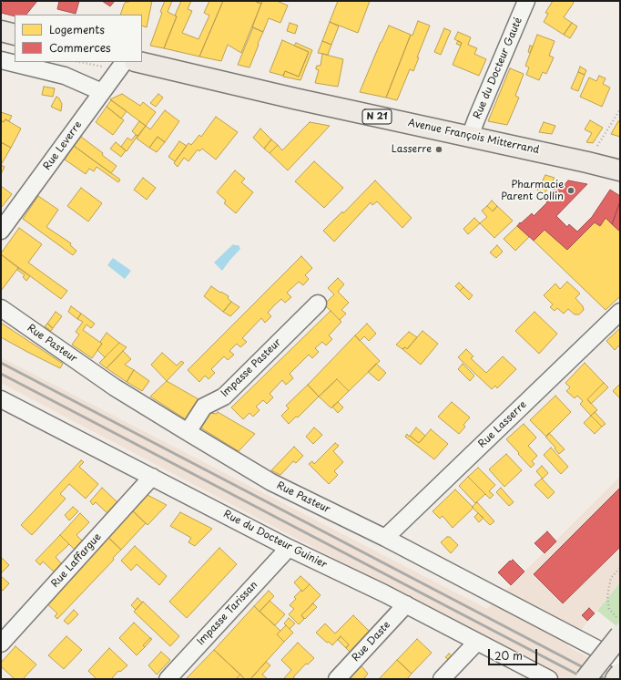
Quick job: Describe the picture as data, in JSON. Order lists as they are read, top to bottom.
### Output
{
  "streets": {
    "main road": ["N 21", "Avenue François Mitterrand"],
    "street": [
      "Rue du Docteur Gauté",
      "Rue Leverre",
      "Rue Pasteur",
      "Impasse Pasteur",
      "Rue Lasserre",
      "Rue du Docteur Guinier",
      "Rue Laffargue",
      "Impasse Tarissan",
      "Rue Daste"
    ]
  },
  "crossings": [
    ["Rue du Docteur Gauté", "Avenue François Mitterrand"],
    ["Rue Pasteur", "Impasse Pasteur"],
    ["Rue Pasteur", "Rue Lasserre"],
    ["Rue du Docteur Guinier", "Rue Laffargue"],
    ["Rue du Docteur Guinier", "Impasse Tarissan"],
    ["Rue du Docteur Guinier", "Rue Daste"]
  ],
  "places": ["Lasserre", "Pharmacie Parent Collin"],
  "legend": ["Logements", "Commerces"],
  "scale_bar": "20 m"
}
